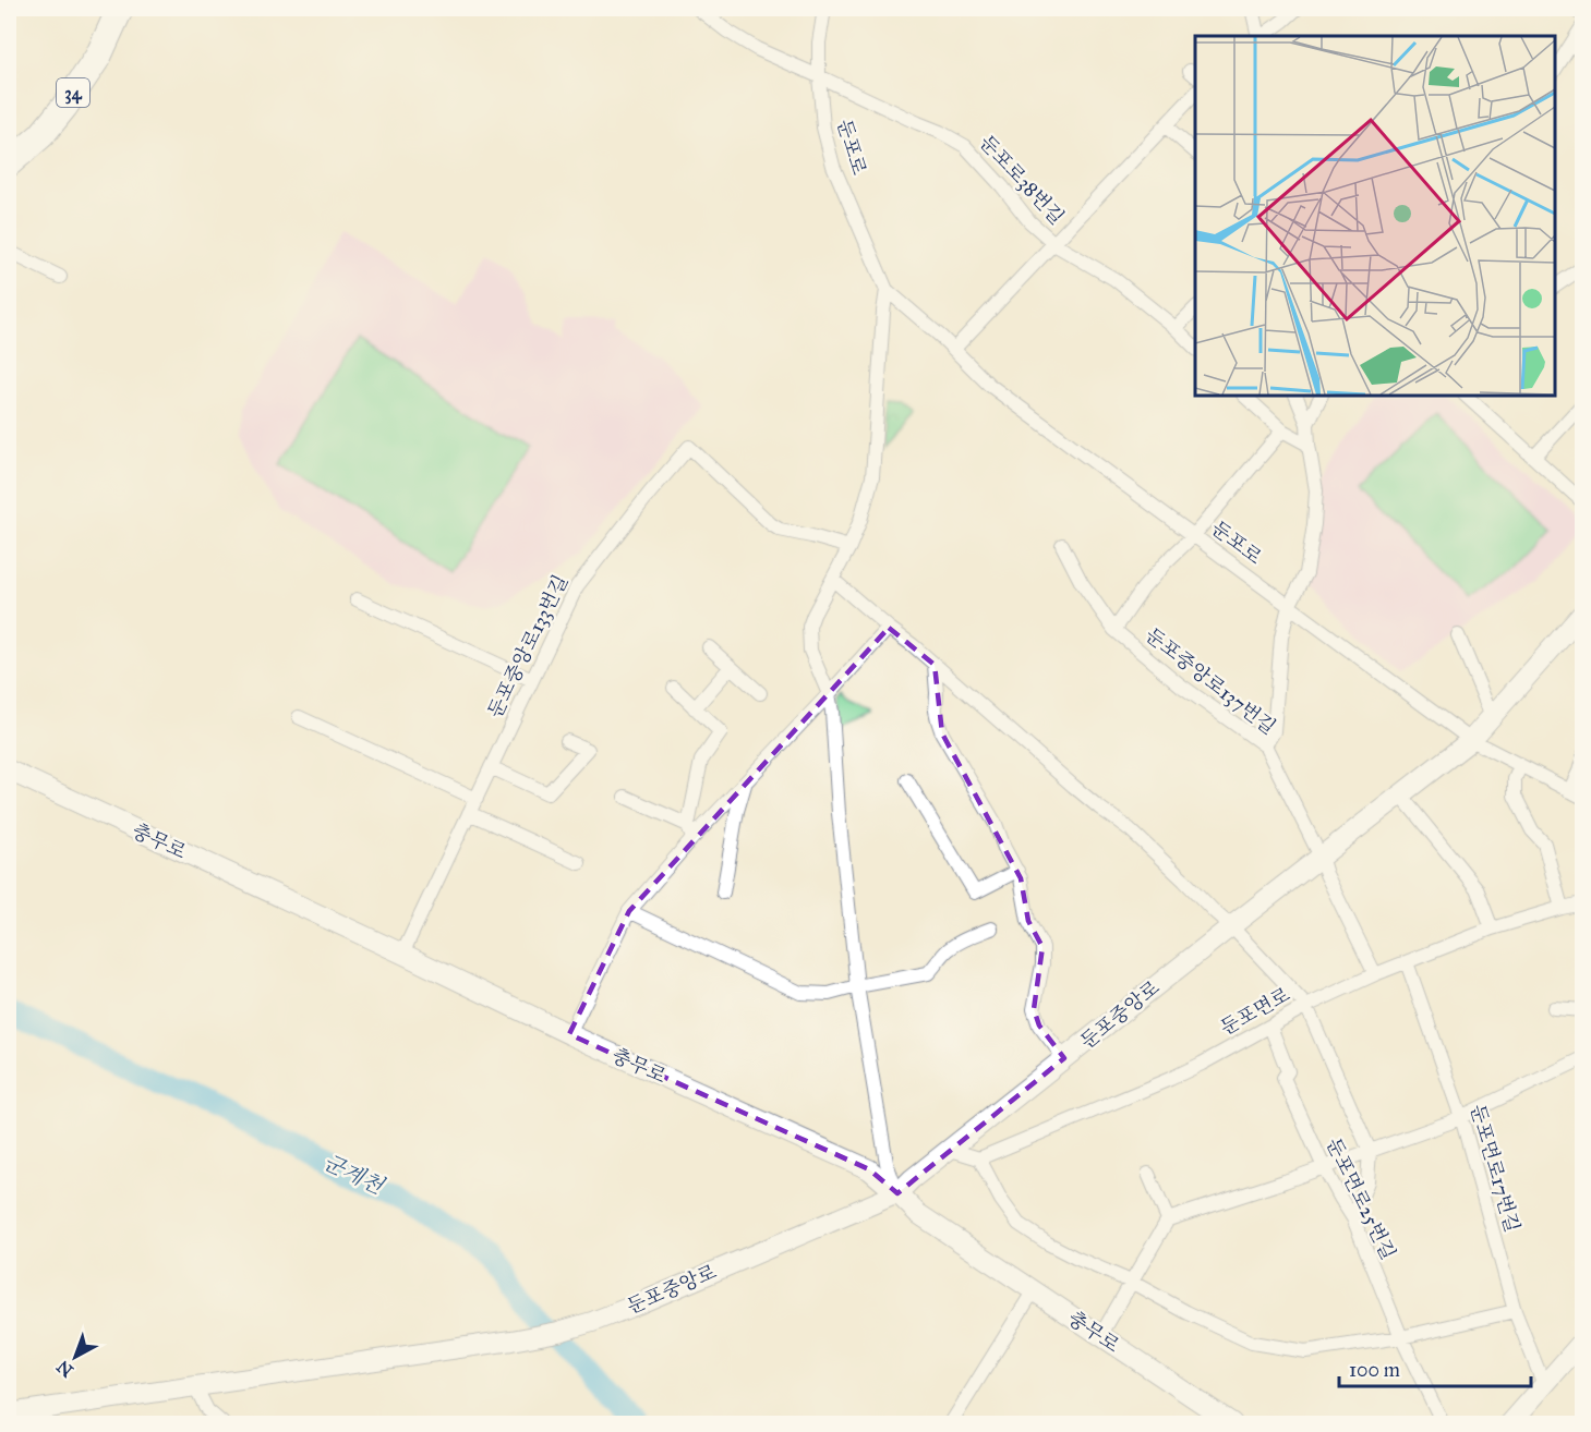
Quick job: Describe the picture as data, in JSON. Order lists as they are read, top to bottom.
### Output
{
  "streets": {
    "highway": ["34"],
    "street": [
      "둔포로",
      "둔포로38번길",
      "둔포중앙로133번길",
      "둔포중앙로137번길",
      "충무로",
      "둔포면로",
      "둔포중앙로",
      "둔포면로17번길",
      "둔포면로25번길"
    ]
  },
  "crossings": [
    ["둔포로", "둔포로38번길"],
    ["둔포로", "둔포중앙로"],
    ["둔포중앙로133번길", "충무로"],
    ["둔포중앙로137번길", "둔포면로"],
    ["둔포중앙로137번길", "둔포중앙로"],
    ["충무로", "둔포중앙로"],
    ["둔포면로", "둔포면로17번길"],
    ["둔포면로", "둔포면로25번길"]
  ],
  "water": ["군계천"],
  "scale_bar": "100 m",
  "north": "bottom left"
}
